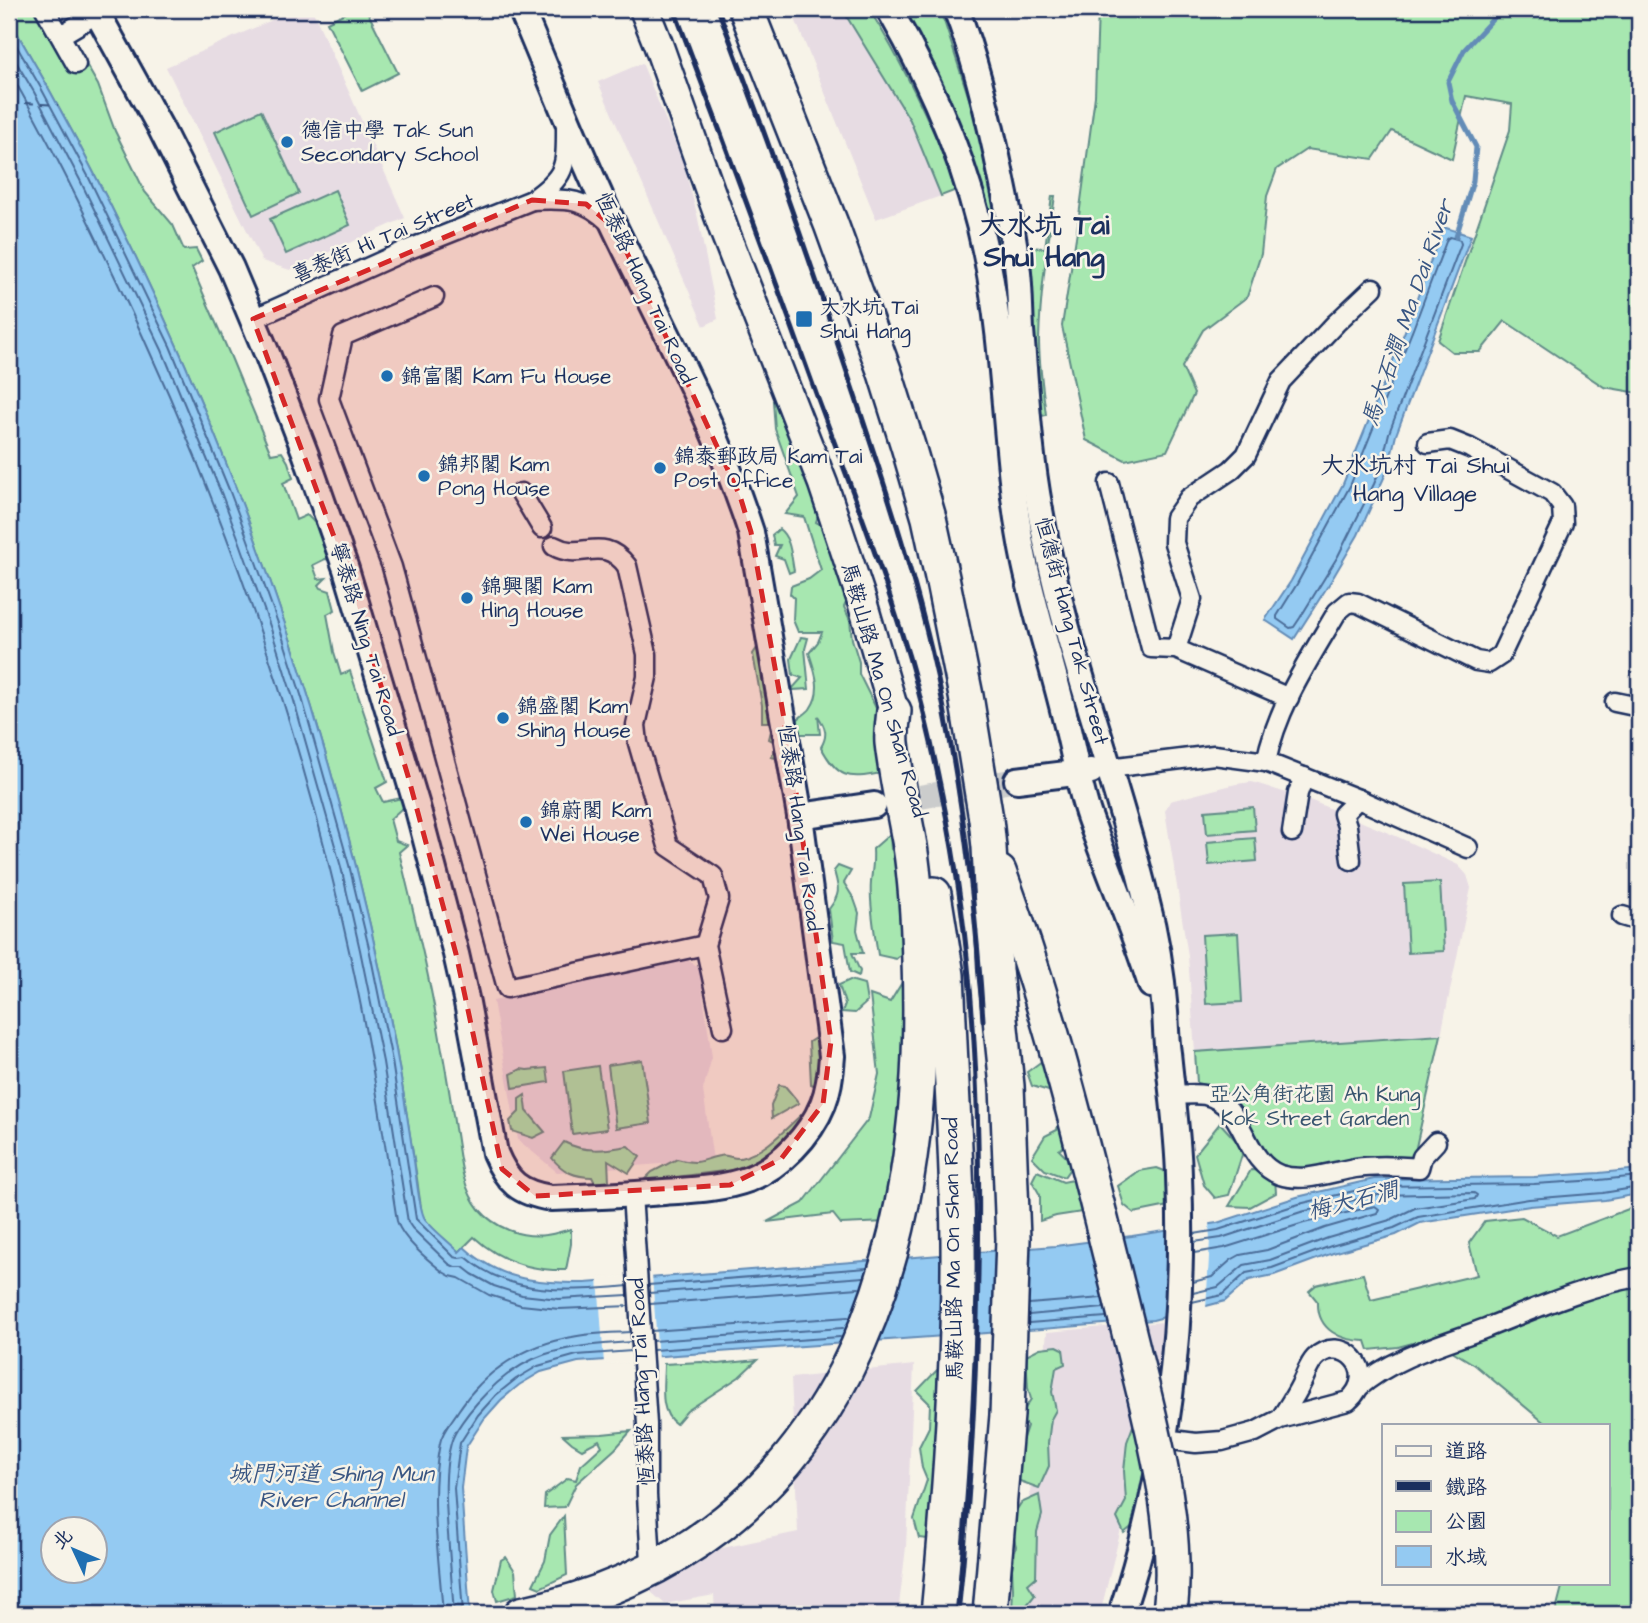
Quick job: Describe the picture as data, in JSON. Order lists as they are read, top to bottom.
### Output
{
  "streets": {
    "highway": ["馬鞍山路 Ma On Shan Road"],
    "street": [
      "喜泰街 Hi Tai Street",
      "恆泰路 Hang Tai Road",
      "恒德街 Hang Tak Street",
      "寧泰路 Ning Tai Road"
    ]
  },
  "crossings": [
    ["喜泰街 Hi Tai Street", "恆泰路 Hang Tai Road"],
    ["喜泰街 Hi Tai Street", "寧泰路 Ning Tai Road"],
    ["恆泰路 Hang Tai Road", "寧泰路 Ning Tai Road"]
  ],
  "districts": ["大水坑 Tai Shui Hang", "大水坑村 Tai Shui Hang Village"],
  "water": ["馬大石澗 Ma Dai River", "梅大石澗", "城門河道 Shing Mun River Channel"],
  "parks": ["亞公角街花園 Ah Kung Kok Street Garden"],
  "places": {
    "other": [
      "德信中學 Tak Sun Secondary School",
      "錦富閣 Kam Fu House",
      "錦泰郵政局 Kam Tai Post Office",
      "錦邦閣 Kam Pong House",
      "錦興閣 Kam Hing House",
      "錦盛閣 Kam Shing House",
      "錦蔚閣 Kam Wei House"
    ],
    "transit": ["大水坑 Tai Shui Hang"]
  },
  "legend": [
    "道路",
    "鐵路",
    "公園",
    "水域"
  ],
  "north": "top left"
}
